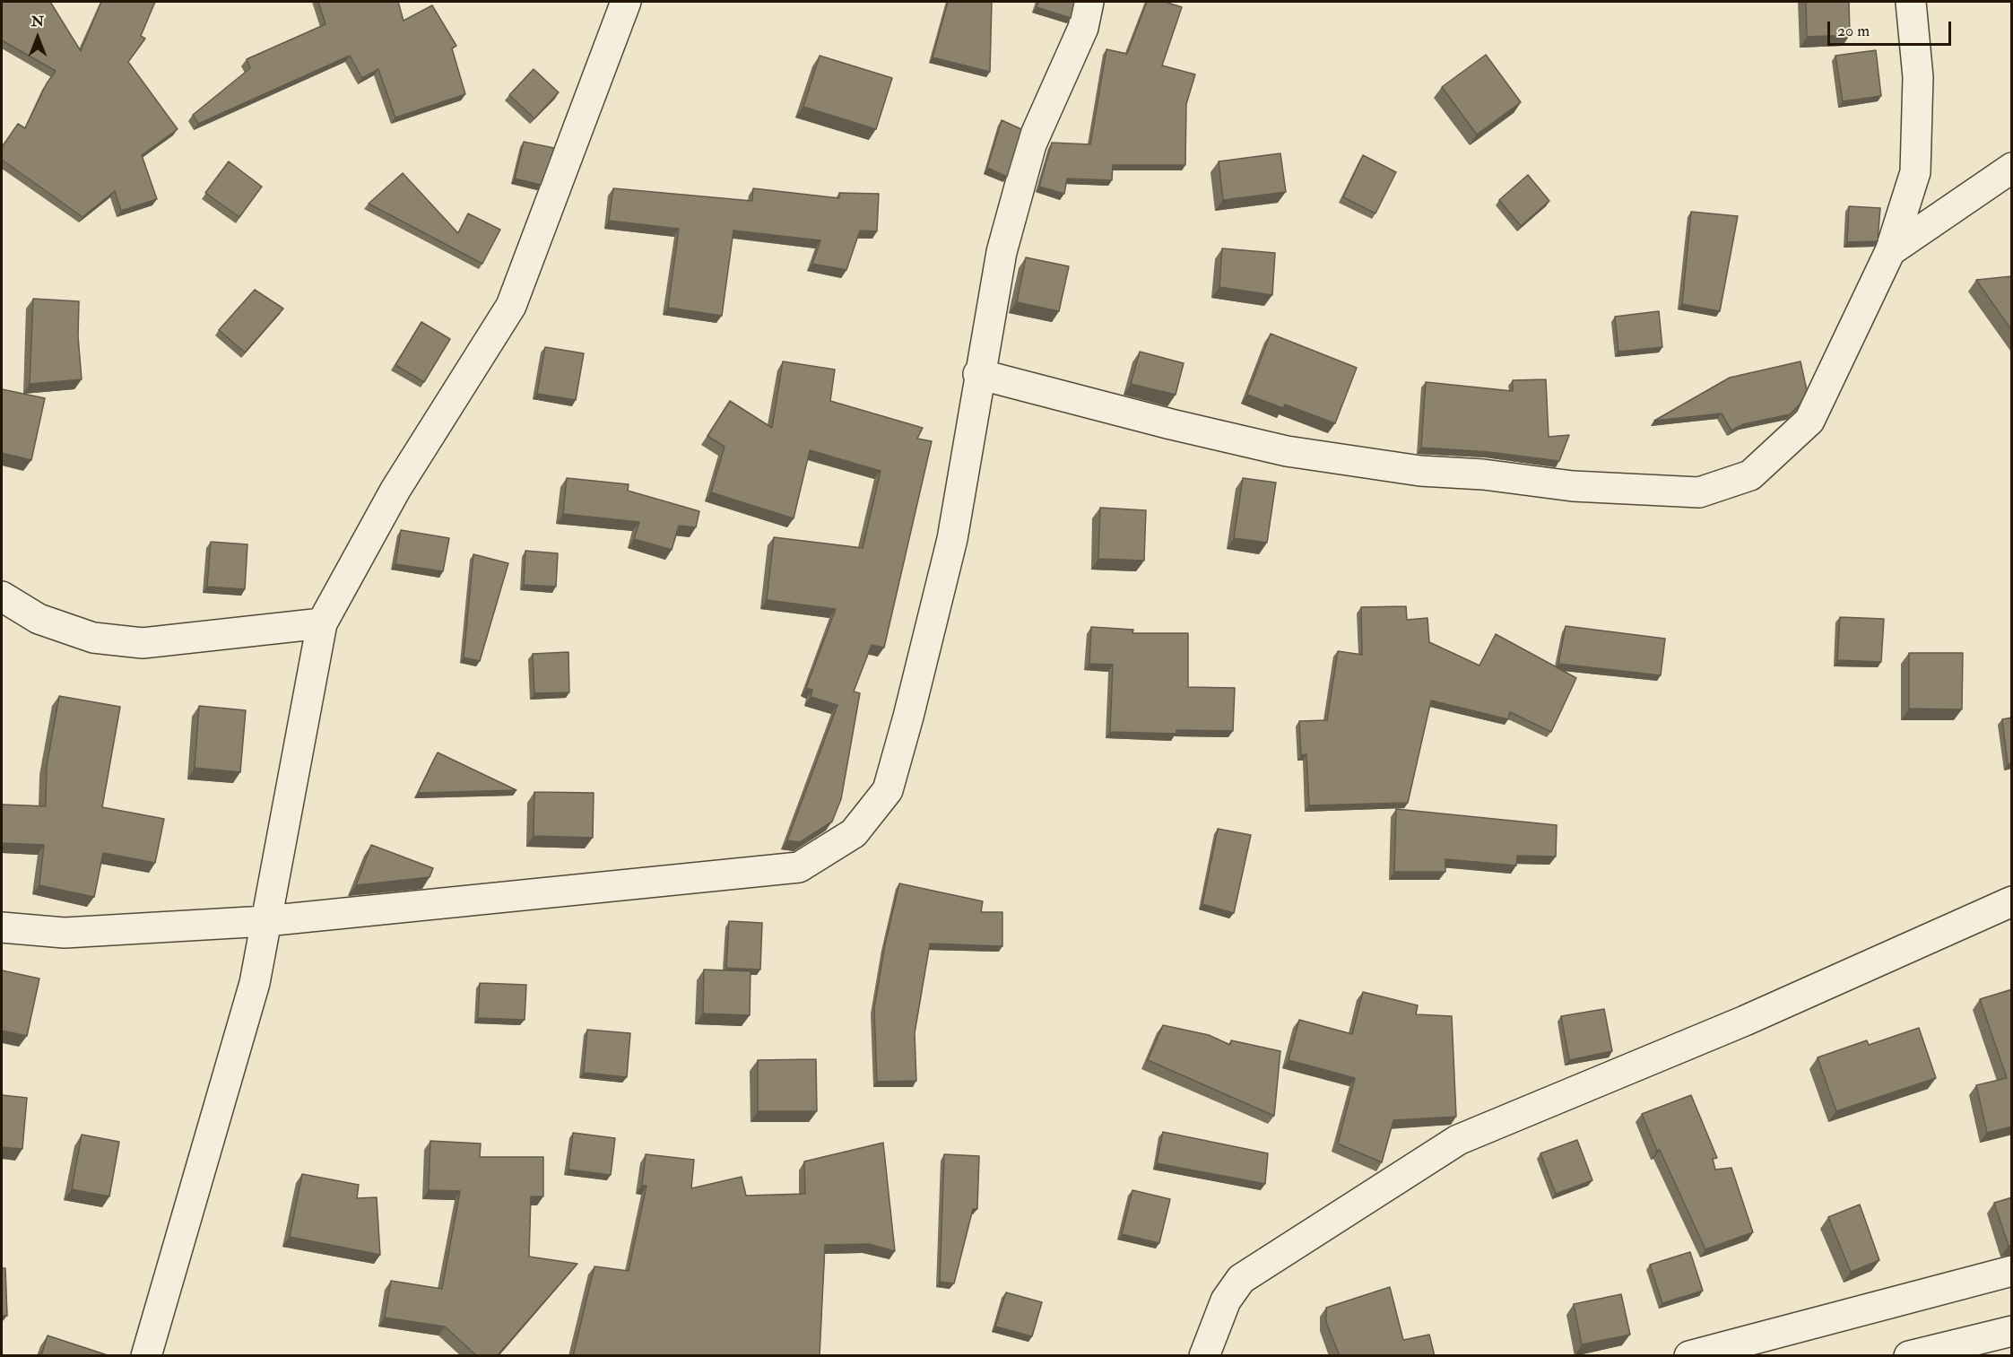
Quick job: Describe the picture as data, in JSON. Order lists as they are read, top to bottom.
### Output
{
  "scale_bar": "20 m",
  "north": "top"
}
